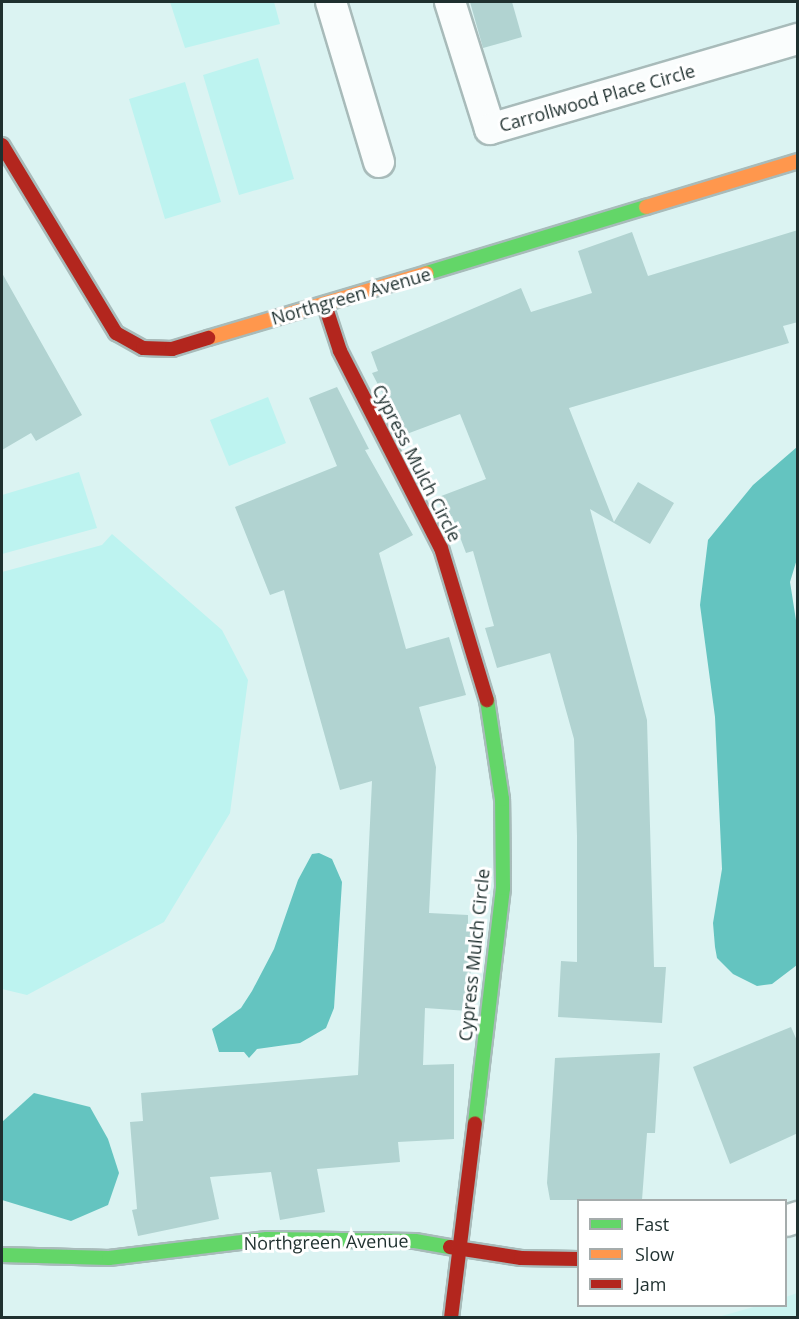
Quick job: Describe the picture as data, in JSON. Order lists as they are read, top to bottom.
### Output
{
  "streets": {
    "street": ["Carrollwood Place Circle", "Northgreen Avenue", "Cypress Mulch Circle"]
  },
  "crossings": [
    ["Northgreen Avenue", "Cypress Mulch Circle"]
  ],
  "legend": ["Fast", "Slow", "Jam"]
}
